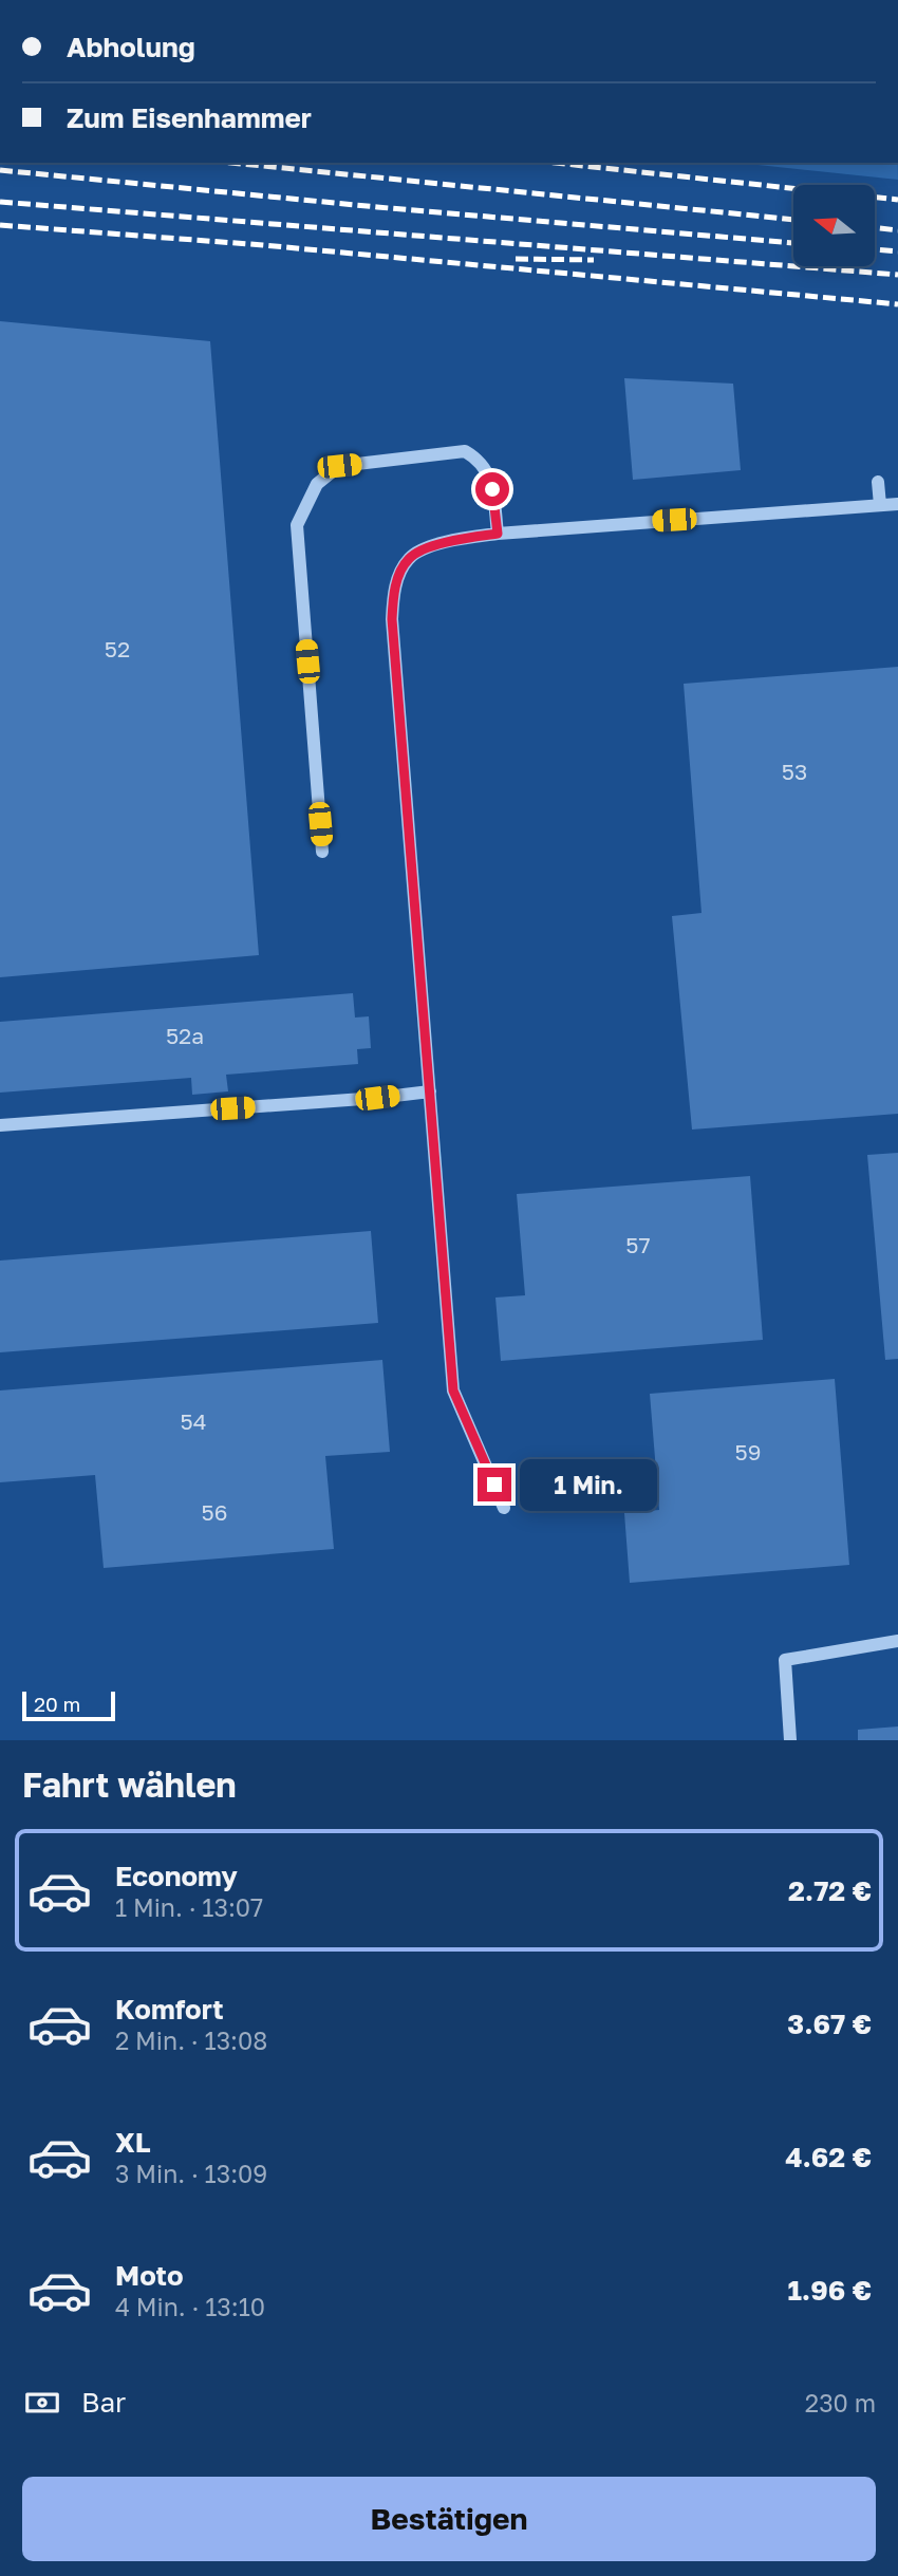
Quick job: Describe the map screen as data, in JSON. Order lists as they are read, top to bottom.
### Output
{
  "house_numbers": [
    "52",
    "53",
    "52a",
    "57",
    "54",
    "59",
    "56"
  ],
  "scale_bar": "20 m",
  "north": "left",
  "page": {
    "banner": ["Abholung", "Zum Eisenhammer"],
    "bubble": "1 Min.",
    "scale": "20 m",
    "heading": "Fahrt wählen",
    "list": [
      {
        "name": "Economy",
        "note": "1 Min. · 13:07",
        "value": "2.72 €"
      },
      {
        "name": "Komfort",
        "note": "2 Min. · 13:08",
        "value": "3.67 €"
      },
      {
        "name": "XL",
        "note": "3 Min. · 13:09",
        "value": "4.62 €"
      },
      {
        "name": "Moto",
        "note": "4 Min. · 13:10",
        "value": "1.96 €"
      }
    ],
    "pay": ["Bar", "230 m"],
    "buttons": "Bestätigen"
  }
}
